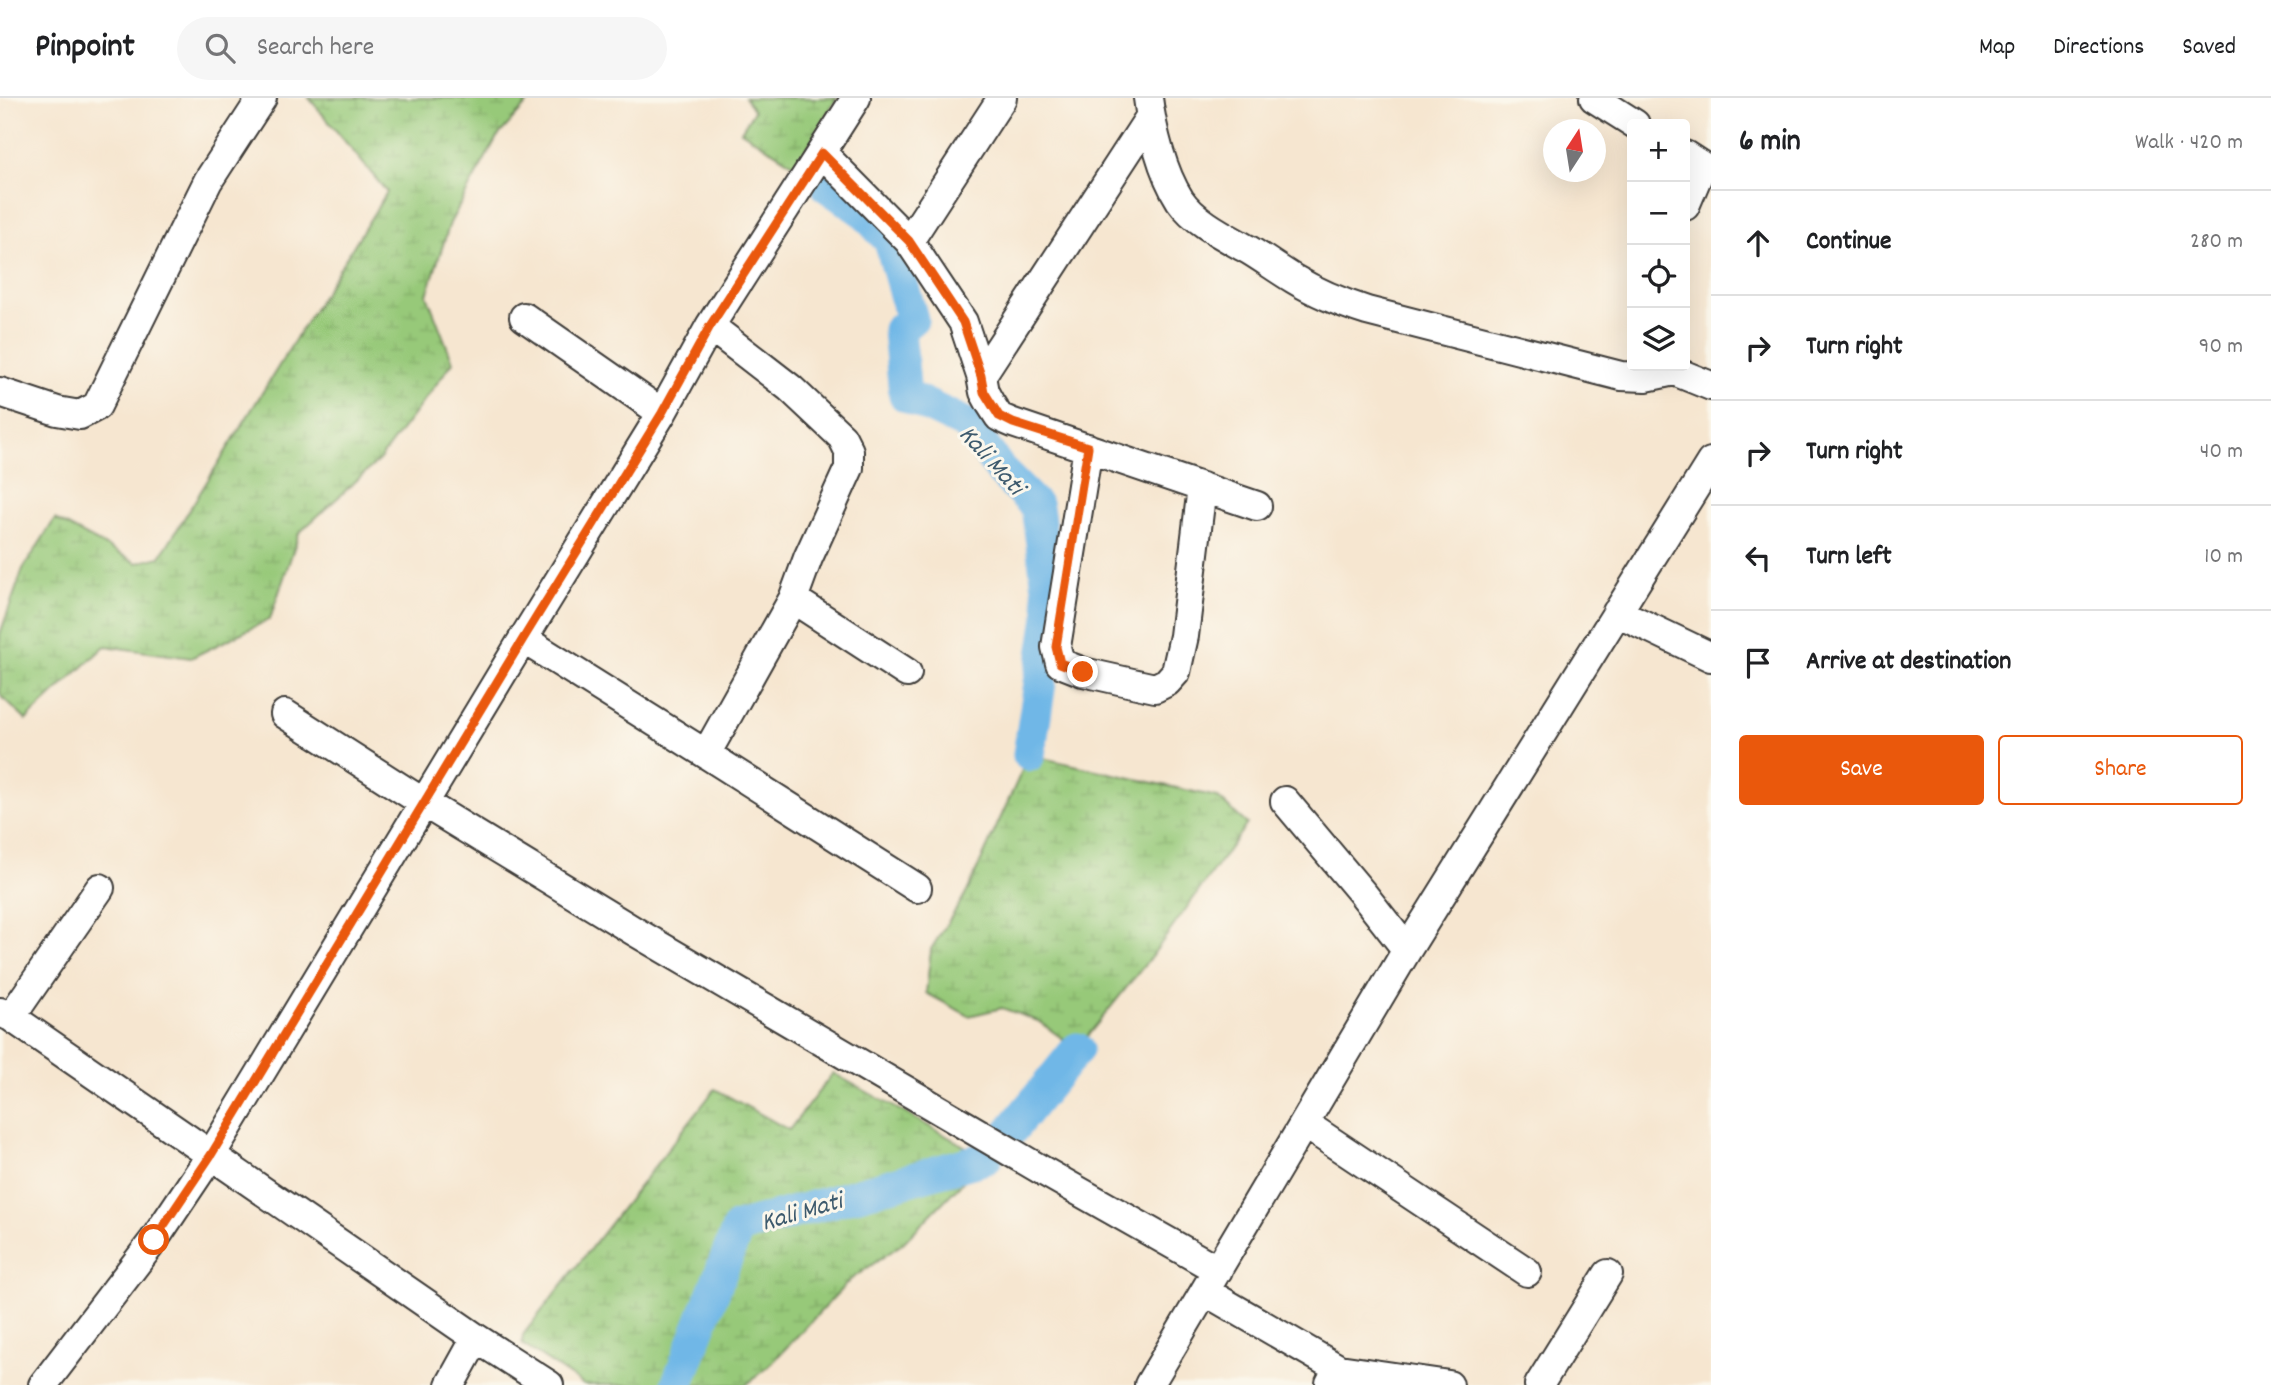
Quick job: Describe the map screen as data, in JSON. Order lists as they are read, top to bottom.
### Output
{
  "water": ["Kali Mati"],
  "north": "top",
  "page": {
    "header": "Pinpoint",
    "search": "Search here",
    "nav": ["Map", "Directions", "Saved"],
    "heading": ["6 min", "Walk · 420 m"],
    "map_buttons": ["+", "−"],
    "list": [
      ["Continue", "280 m"],
      ["Turn right", "90 m"],
      ["Turn right", "40 m"],
      ["Turn left", "10 m"],
      "Arrive at destination"
    ],
    "buttons": ["Save", "Share"]
  }
}
